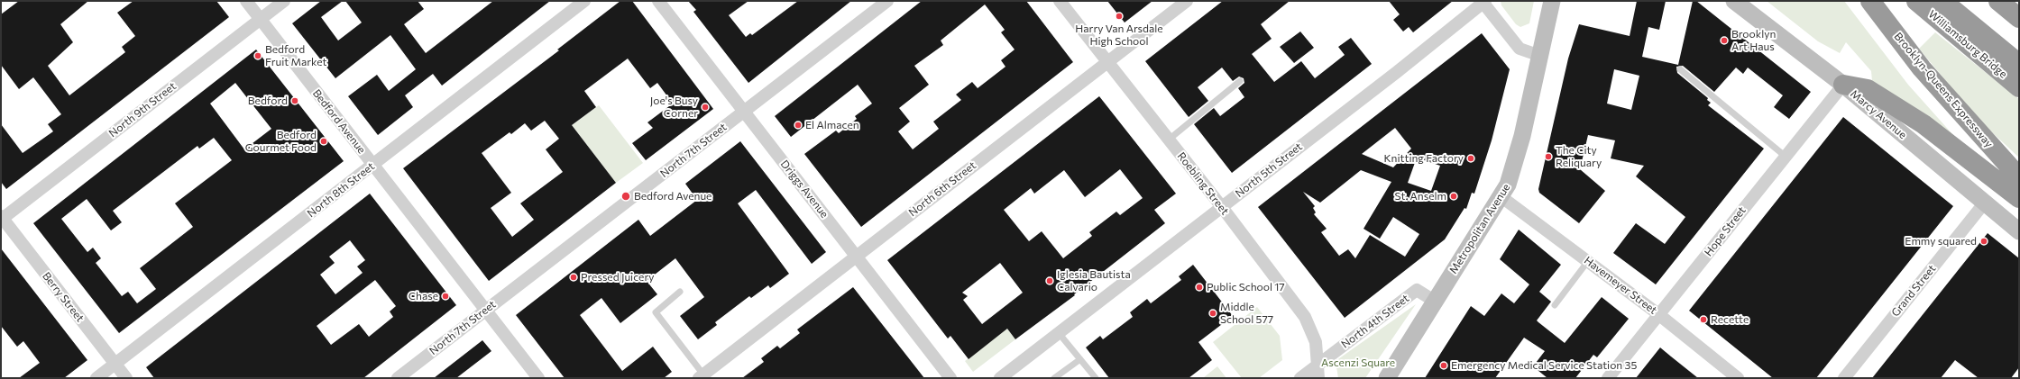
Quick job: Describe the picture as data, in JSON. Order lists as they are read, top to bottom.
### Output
{
  "streets": {
    "highway": ["Williamsburg Bridge", "Brooklyn-Queens Expressway"],
    "main road": ["Marcy Avenue", "Metropolitan Avenue"],
    "street": [
      "North 9th Street",
      "Bedford Avenue",
      "North 7th Street",
      "North 5th Street",
      "Roebling Street",
      "Driggs Avenue",
      "North 6th Street",
      "North 8th Street",
      "Hope Street",
      "Havemeyer Street",
      "Grand Street",
      "Berry Street",
      "North 4th Street"
    ]
  },
  "crossings": [
    ["North 9th Street", "Bedford Avenue"],
    ["North 9th Street", "Berry Street"],
    ["Marcy Avenue", "Hope Street"],
    ["Marcy Avenue", "Grand Street"],
    ["Bedford Avenue", "North 7th Street"],
    ["Bedford Avenue", "North 8th Street"],
    ["North 7th Street", "Driggs Avenue"],
    ["North 5th Street", "Roebling Street"],
    ["Roebling Street", "North 6th Street"],
    ["Roebling Street", "North 4th Street"],
    ["Driggs Avenue", "North 6th Street"],
    ["North 8th Street", "Berry Street"],
    ["Metropolitan Avenue", "Havemeyer Street"],
    ["Metropolitan Avenue", "North 4th Street"],
    ["Hope Street", "Havemeyer Street"]
  ],
  "parks": ["Ascenzi Square"],
  "places": [
    "Harry Van Arsdale High School",
    "Brooklyn Art Haus",
    "Bedford Fruit Market",
    "Bedford",
    "Joe's Busy Corner",
    "El Almacen",
    "Bedford Gourmet Food",
    "The City Reliquary",
    "Knitting Factory",
    "Bedford Avenue",
    "St. Anselm",
    "Emmy squared",
    "Pressed Juicery",
    "Iglesia Bautista Calvario",
    "Public School 17",
    "Chase",
    "Middle School 577",
    "Recette",
    "Emergency Medical Service Station 35"
  ]
}
